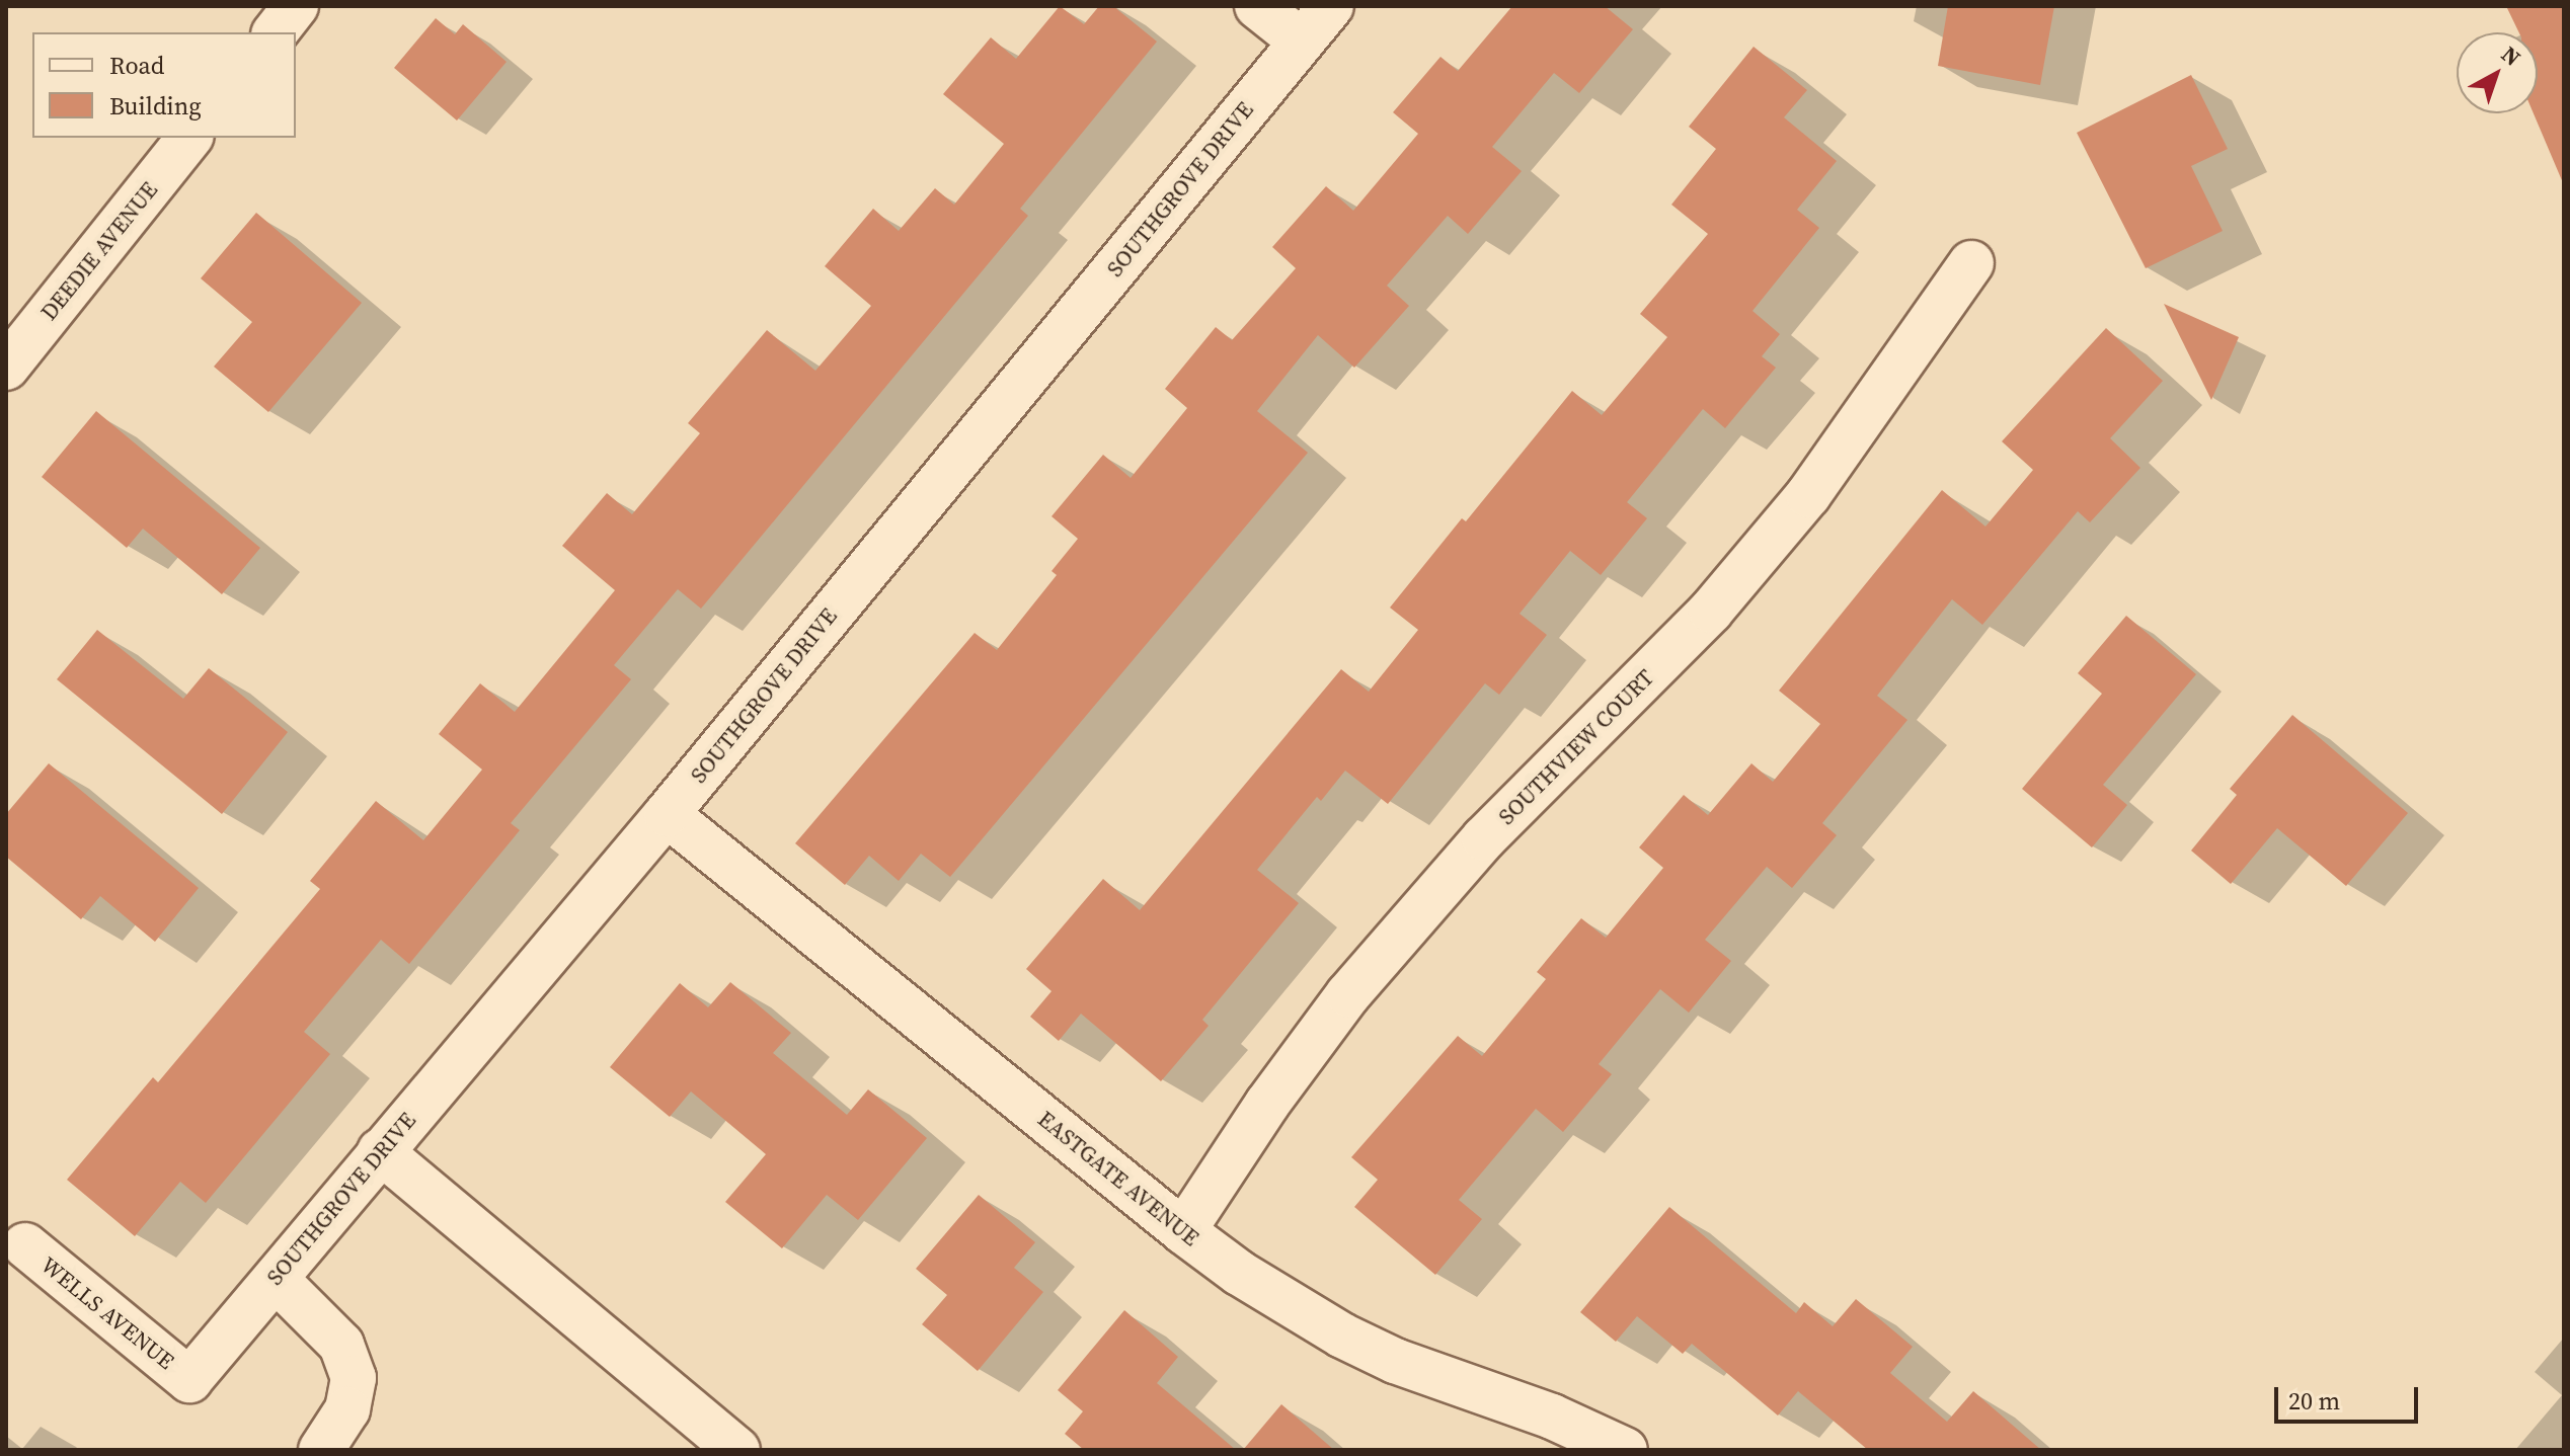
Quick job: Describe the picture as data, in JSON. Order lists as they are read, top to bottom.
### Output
{
  "streets": {
    "street": [
      "SOUTHGROVE DRIVE",
      "DEEDIE AVENUE",
      "SOUTHVIEW COURT",
      "EASTGATE AVENUE",
      "WELLS AVENUE"
    ]
  },
  "crossings": [
    ["SOUTHGROVE DRIVE", "EASTGATE AVENUE"],
    ["SOUTHGROVE DRIVE", "WELLS AVENUE"],
    ["SOUTHVIEW COURT", "EASTGATE AVENUE"]
  ],
  "legend": ["Road", "Building"],
  "scale_bar": "20 m",
  "north": "top right"
}
